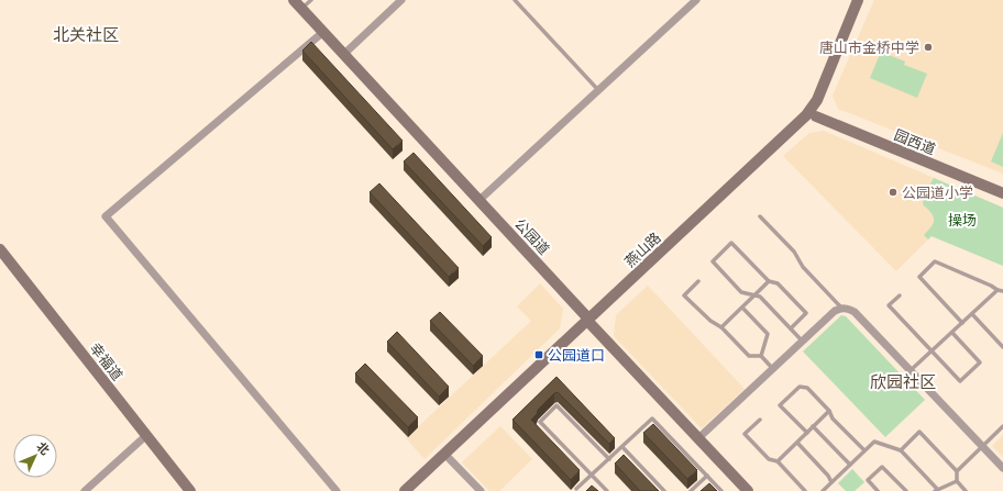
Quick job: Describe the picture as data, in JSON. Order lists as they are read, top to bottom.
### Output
{
  "streets": {
    "main road": [
      "园西道",
      "公园道",
      "燕山路",
      "幸福道"
    ]
  },
  "crossings": [
    ["园西道", "燕山路"],
    ["公园道", "燕山路"]
  ],
  "districts": ["北关社区", "欣园社区"],
  "parks": ["操场"],
  "places": {
    "other": ["唐山市金桥中学", "公园道小学"],
    "transit": ["公园道口"]
  },
  "north": "top right"
}
